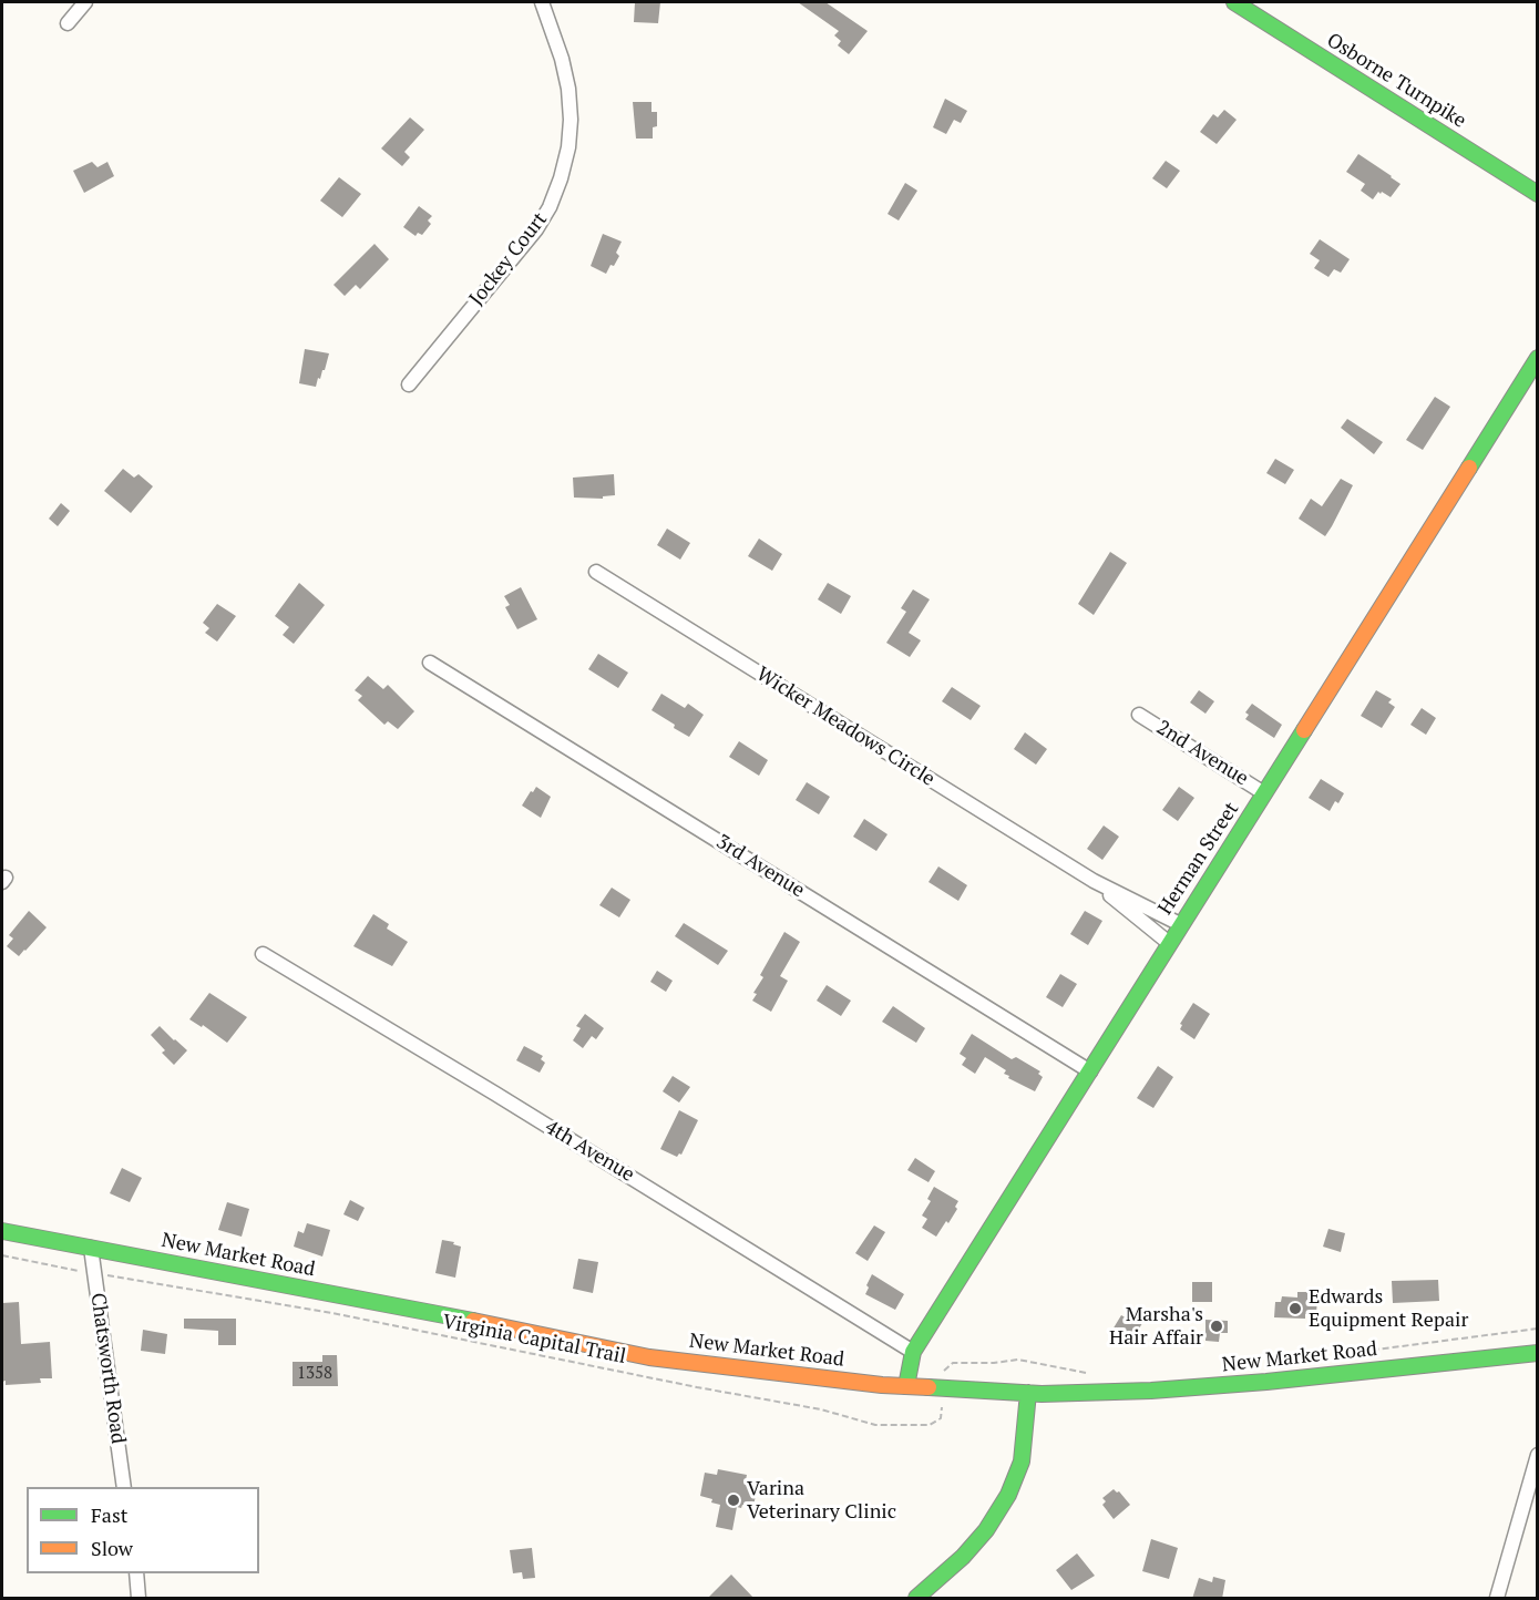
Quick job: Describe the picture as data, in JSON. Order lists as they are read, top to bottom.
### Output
{
  "streets": {
    "street": [
      "Osborne Turnpike",
      "Jockey Court",
      "Wicker Meadows Circle",
      "2nd Avenue",
      "Herman Street",
      "3rd Avenue",
      "4th Avenue",
      "New Market Road",
      "Chatsworth Road"
    ],
    "path": ["Virginia Capital Trail"]
  },
  "crossings": [
    ["Wicker Meadows Circle", "Herman Street"],
    ["2nd Avenue", "Herman Street"],
    ["Herman Street", "3rd Avenue"],
    ["Herman Street", "4th Avenue"],
    ["Herman Street", "New Market Road"],
    ["New Market Road", "Chatsworth Road"]
  ],
  "places": ["Edwards Equipment Repair", "Marsha's Hair Affair", "Varina Veterinary Clinic"],
  "house_numbers": ["1358"],
  "legend": ["Fast", "Slow"]
}
